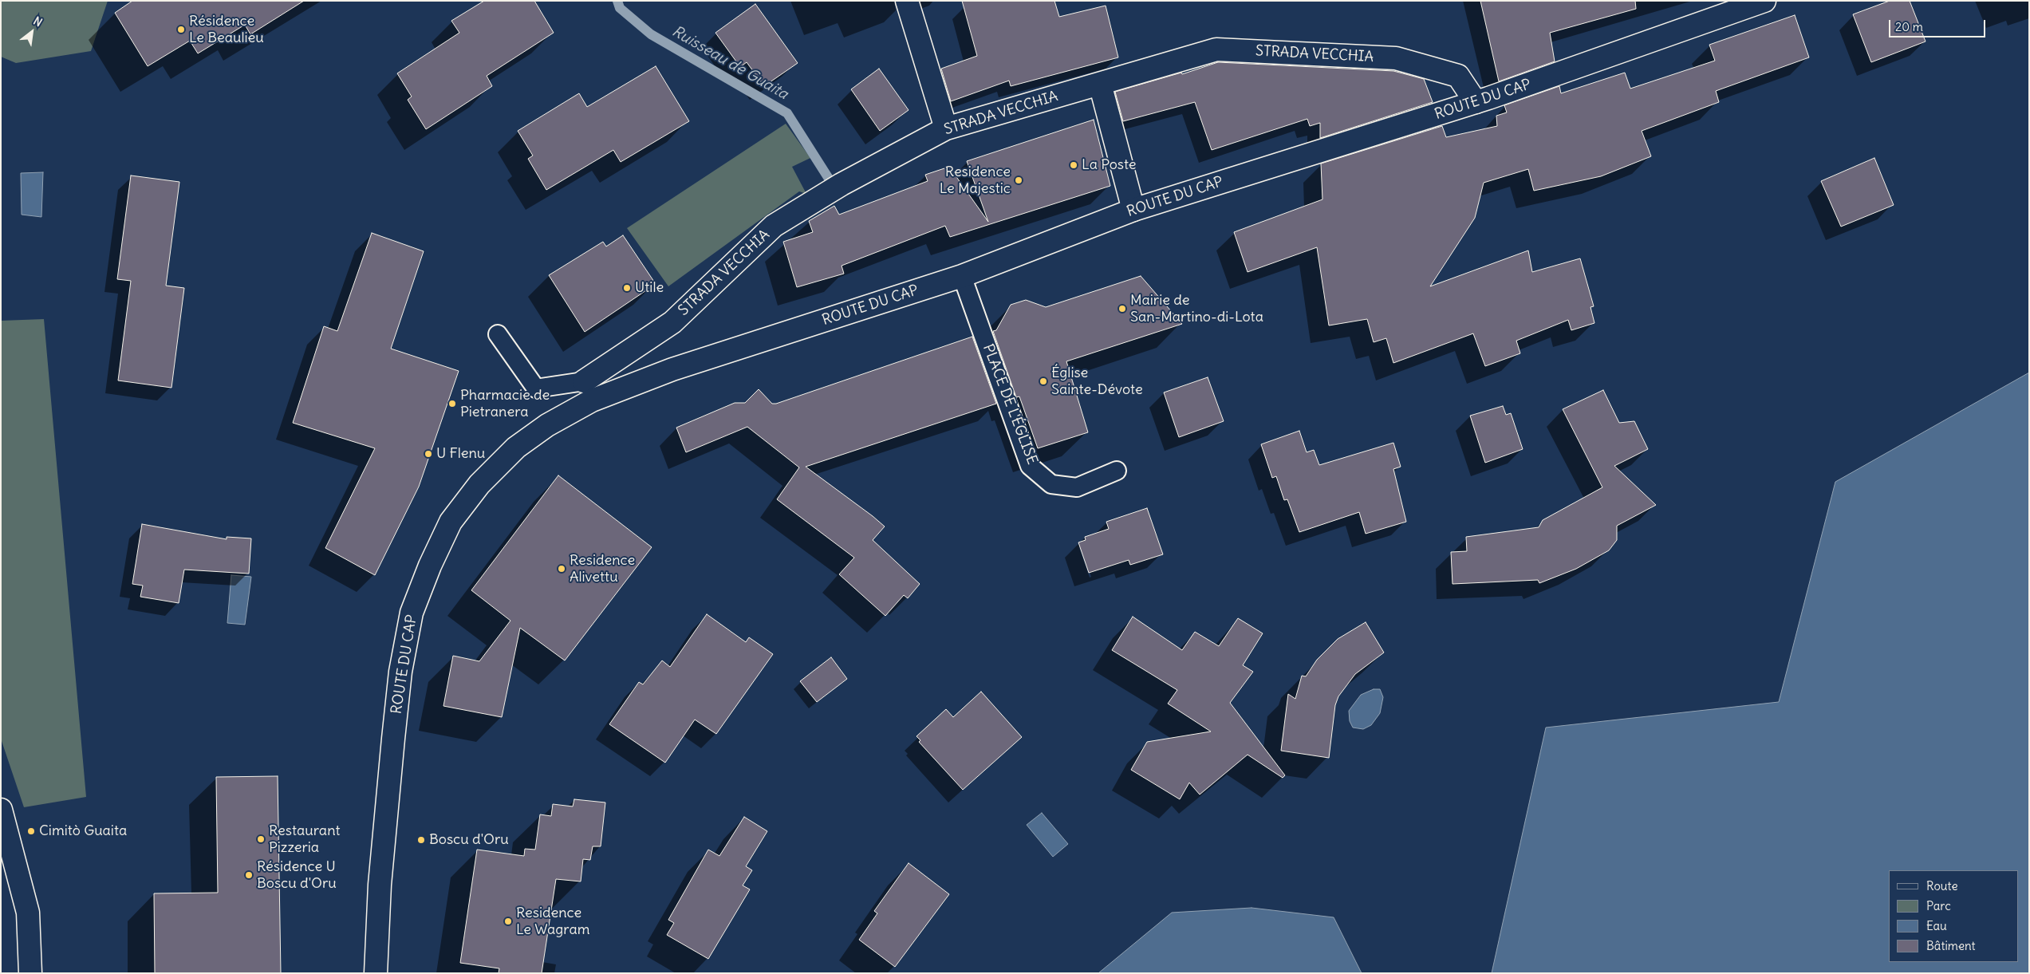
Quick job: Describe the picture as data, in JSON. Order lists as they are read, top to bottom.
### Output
{
  "streets": {
    "main road": ["STRADA VECCHIA", "ROUTE DU CAP"],
    "lane": ["PLACE DE L'ÉGLISE"]
  },
  "crossings": [
    ["STRADA VECCHIA", "ROUTE DU CAP"],
    ["ROUTE DU CAP", "PLACE DE L'ÉGLISE"]
  ],
  "water": ["Ruisseau de Guaita"],
  "places": [
    "Résidence Le Beaulieu",
    "La Poste",
    "Residence Le Majestic",
    "Utile",
    "Mairie de San-Martino-di-Lota",
    "Église Sainte-Dévote",
    "Pharmacie de Pietranera",
    "U Flenu",
    "Residence Alivettu",
    "Cimitò Guaita",
    "Restaurant Pizzeria",
    "Boscu d'Oru",
    "Résidence U Boscu d'Oru",
    "Residence Le Wagram"
  ],
  "legend": [
    "Route",
    "Parc",
    "Eau",
    "Bâtiment"
  ],
  "scale_bar": "20 m",
  "north": "top right"
}
